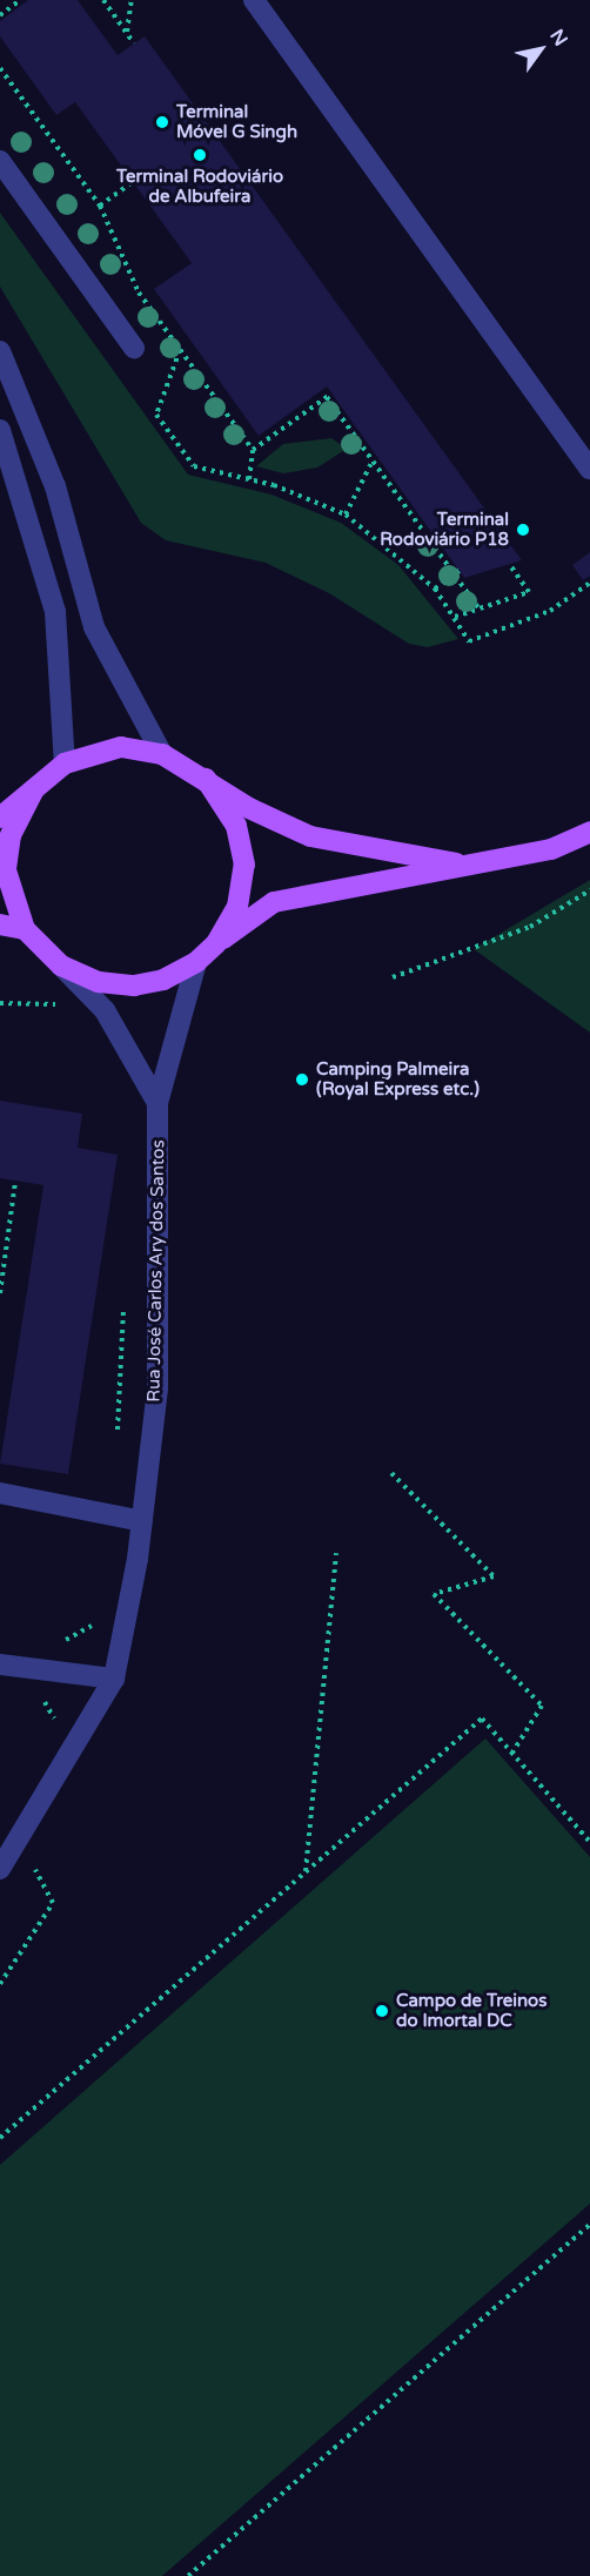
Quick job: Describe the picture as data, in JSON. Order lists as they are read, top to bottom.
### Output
{
  "streets": {
    "street": ["Rua José Carlos Ary dos Santos"]
  },
  "places": [
    "Terminal Móvel G Singh",
    "Terminal Rodoviário de Albufeira",
    "Terminal Rodoviário P18",
    "Camping Palmeira (Royal Express etc.)",
    "Campo de Treinos do Imortal DC"
  ],
  "north": "top right"
}
